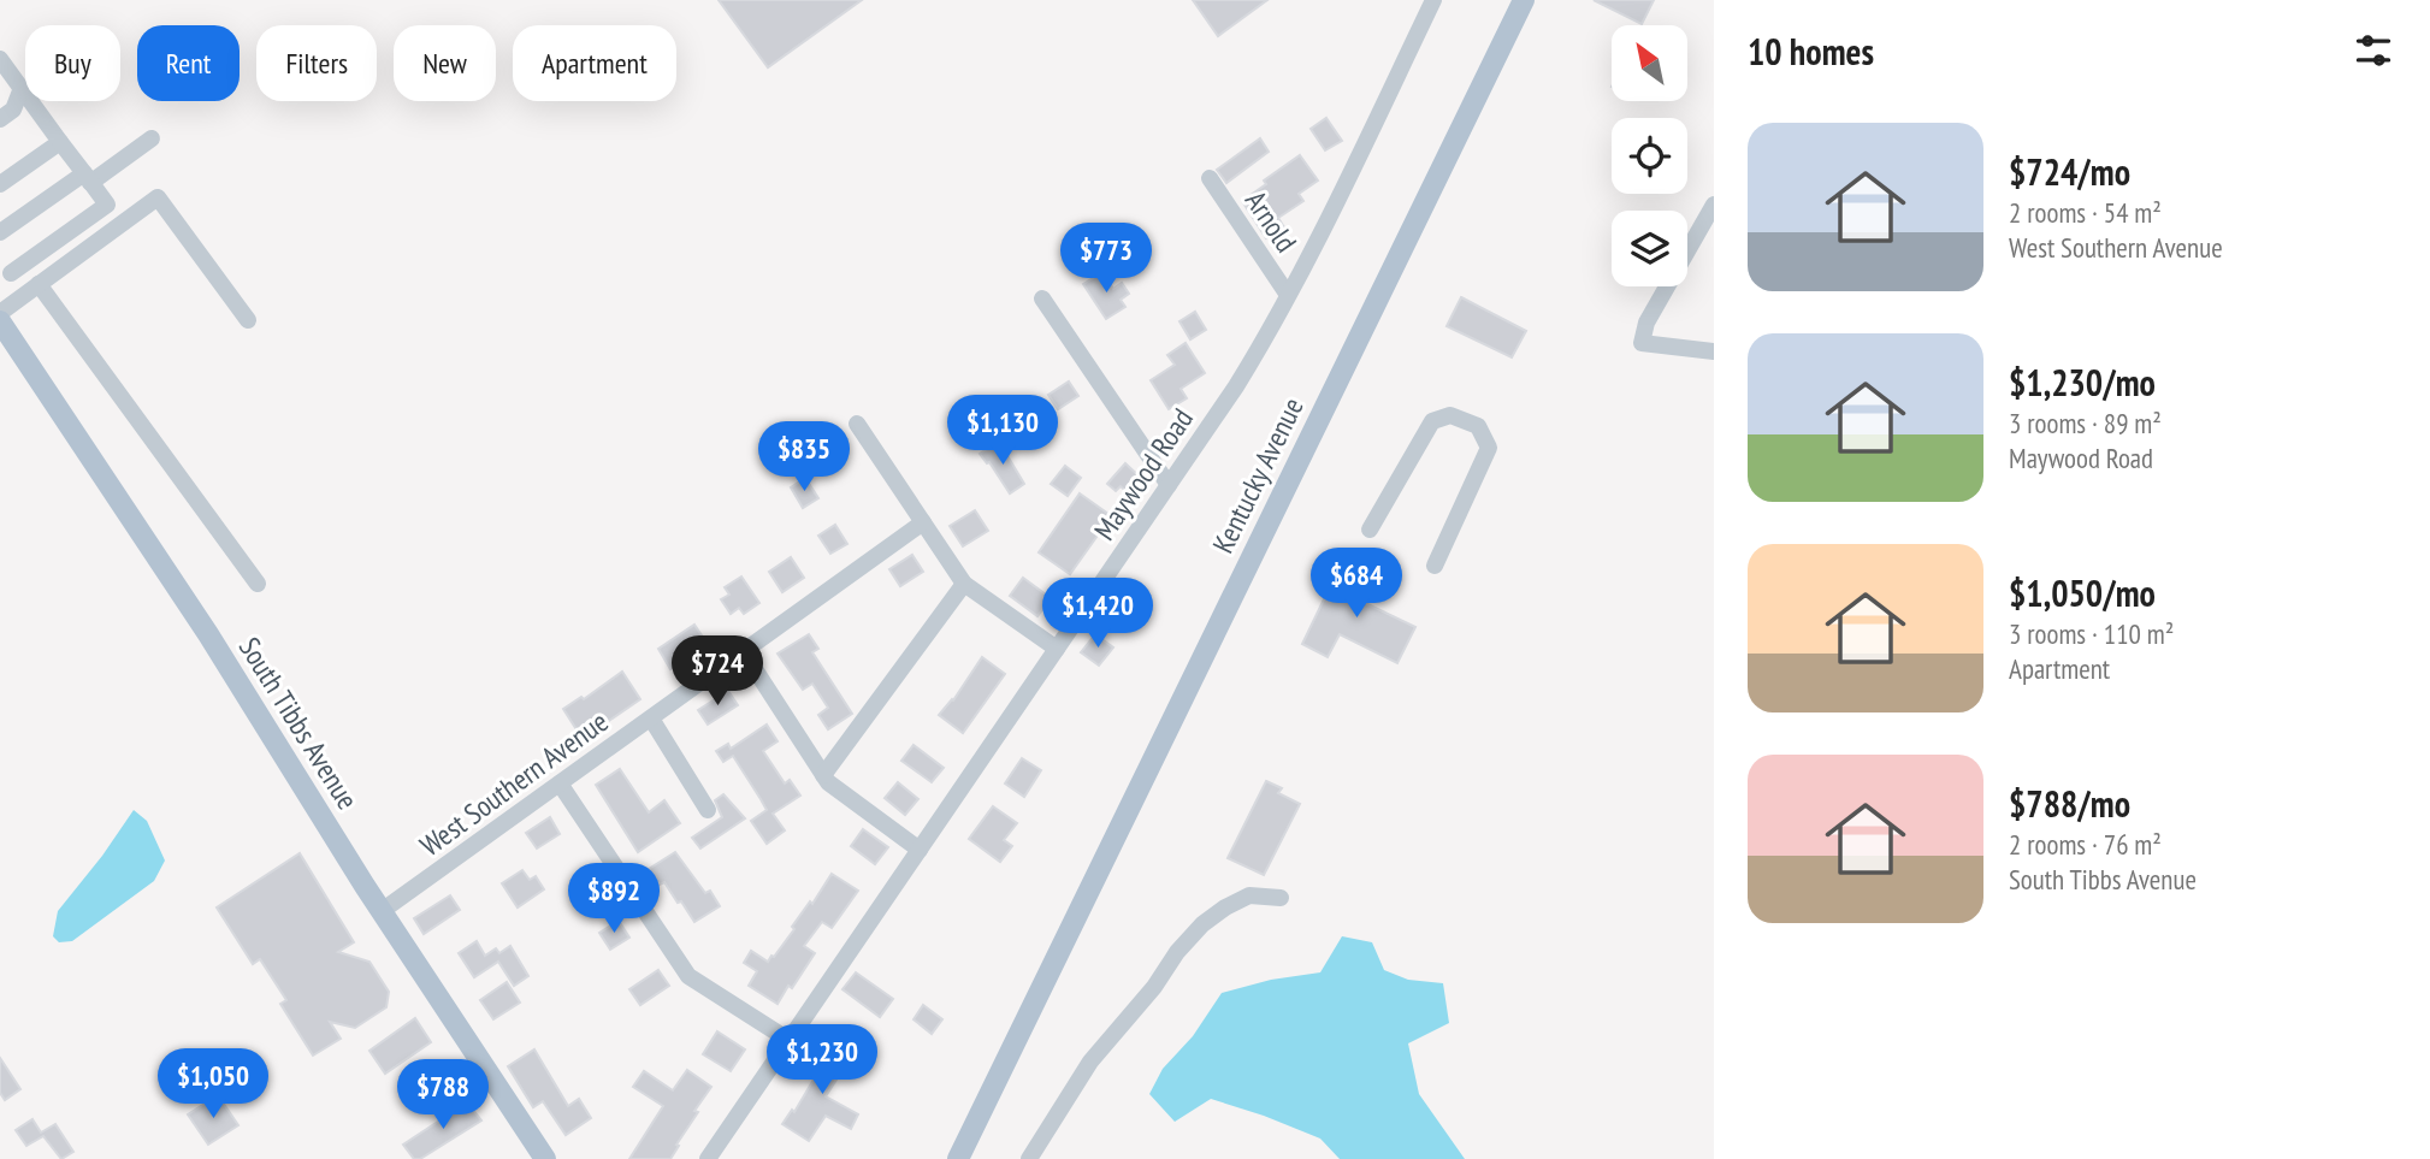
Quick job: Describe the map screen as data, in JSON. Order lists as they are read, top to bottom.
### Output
{
  "streets": {
    "main road": ["Kentucky Avenue", "South Tibbs Avenue"],
    "street": ["Arnold", "Maywood Road", "West Southern Avenue"]
  },
  "crossings": [
    ["Arnold", "Maywood Road"],
    ["South Tibbs Avenue", "West Southern Avenue"]
  ],
  "north": "top left",
  "page": {
    "heading": "10 homes",
    "chip": [
      "Buy",
      "Rent",
      "Filters",
      "New",
      "Apartment"
    ],
    "list": [
      {
        "name": "$724/mo",
        "note": "2 rooms · 54 m² · West Southern Avenue"
      },
      {
        "name": "$1,230/mo",
        "note": "3 rooms · 89 m² · Maywood Road"
      },
      {
        "name": "$1,050/mo",
        "note": "3 rooms · 110 m² · Apartment"
      },
      {
        "name": "$788/mo",
        "note": "2 rooms · 76 m² · South Tibbs Avenue"
      }
    ],
    "price": [
      "$773",
      "$1,130",
      "$835",
      "$684",
      "$1,420",
      "$724",
      "$892",
      "$1,230",
      "$1,050",
      "$788"
    ]
  }
}
